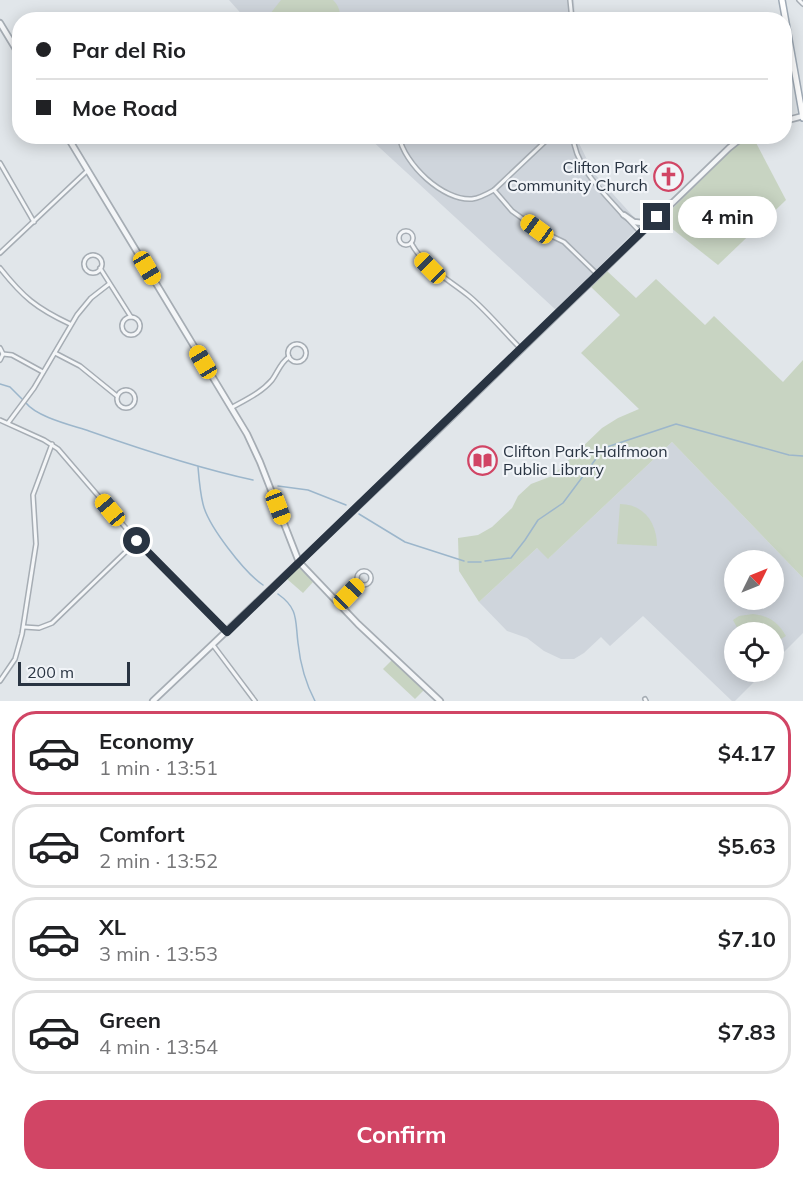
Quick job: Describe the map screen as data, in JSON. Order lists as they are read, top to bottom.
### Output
{
  "places": {
    "church": ["Clifton Park Community Church"],
    "library": ["Clifton Park-Halfmoon Public Library"]
  },
  "scale_bar": "200 m",
  "north": "top right",
  "page": {
    "banner": ["Par del Rio", "Moe Road"],
    "bubble": "4 min",
    "scale": "200 m",
    "list": [
      {
        "name": "Economy",
        "note": "1 min · 13:51",
        "value": "$4.17"
      },
      {
        "name": "Comfort",
        "note": "2 min · 13:52",
        "value": "$5.63"
      },
      {
        "name": "XL",
        "note": "3 min · 13:53",
        "value": "$7.10"
      },
      {
        "name": "Green",
        "note": "4 min · 13:54",
        "value": "$7.83"
      }
    ],
    "buttons": "Confirm"
  }
}
